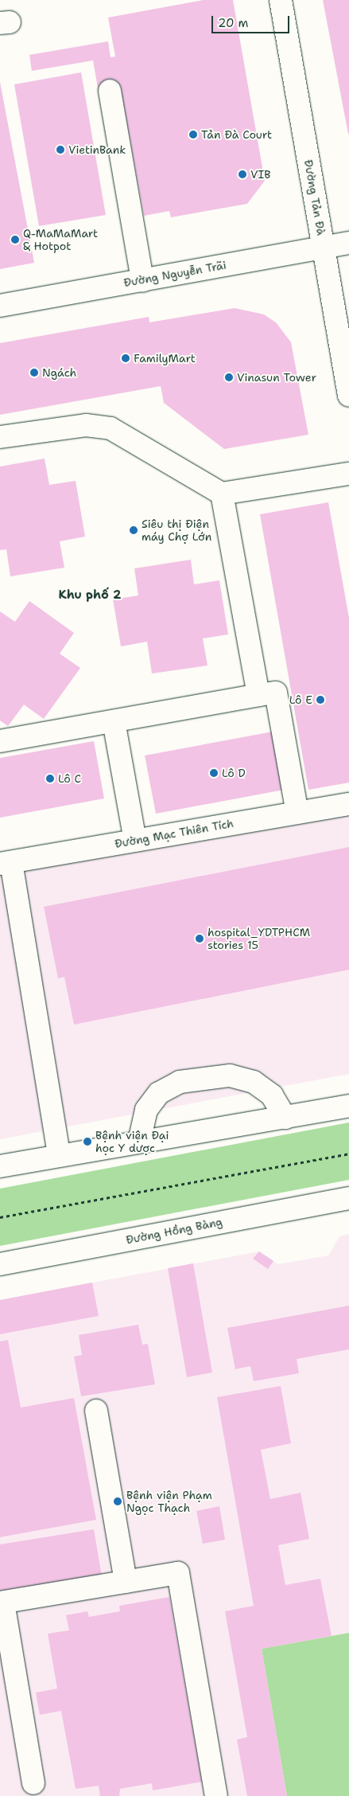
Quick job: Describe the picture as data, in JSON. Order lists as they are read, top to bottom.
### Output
{
  "streets": {
    "main road": [
      "Đường Tản Đà",
      "Đường Nguyễn Trãi",
      "Đường Mạc Thiên Tích",
      "Đường Hồng Bàng"
    ]
  },
  "crossings": [
    ["Đường Tản Đà", "Đường Nguyễn Trãi"]
  ],
  "districts": ["Khu phố 2"],
  "places": [
    "Tản Đà Court",
    "VietinBank",
    "VIB",
    "Q-MaMaMart & Hotpot",
    "FamilyMart",
    "Ngách",
    "Vinasun Tower",
    "Siêu thị Điện máy Chợ Lớn",
    "Lô E",
    "Lô D",
    "Lô C",
    "hospital_YDTPHCM stories 15",
    "Bệnh viện Đại học Y dược",
    "Bệnh viện Phạm Ngọc Thạch"
  ],
  "scale_bar": "20 m"
}
